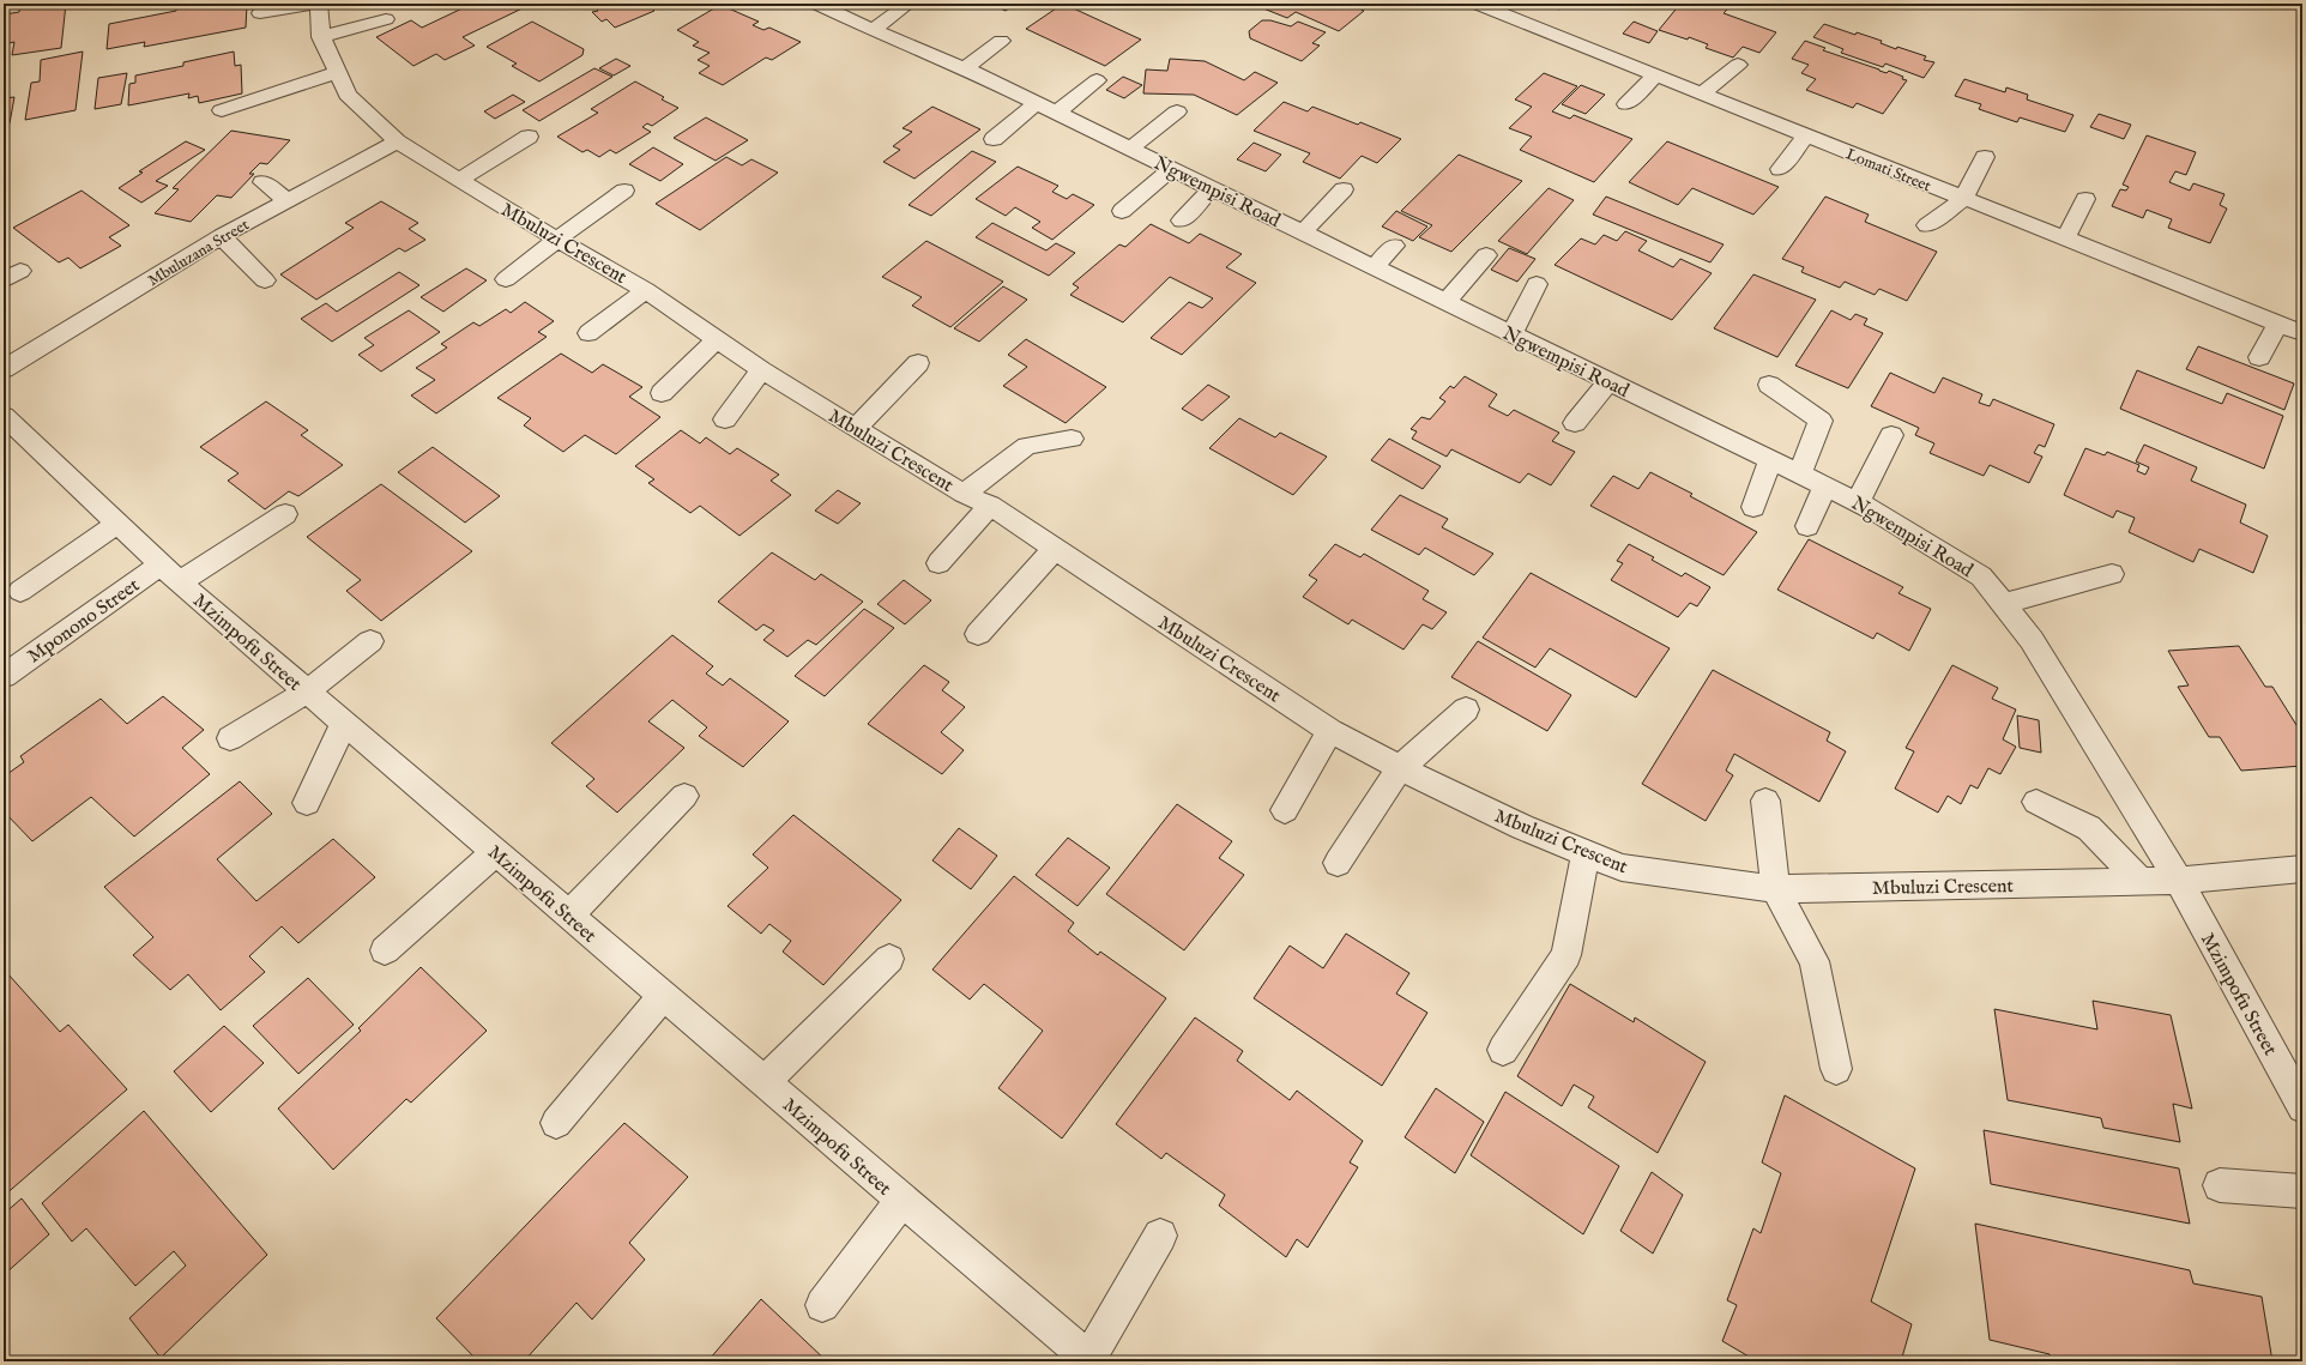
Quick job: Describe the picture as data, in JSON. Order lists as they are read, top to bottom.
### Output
{
  "streets": {
    "street": [
      "Lomati Street",
      "Ngwempisi Road",
      "Mbuluzi Crescent",
      "Mbuluzana Street",
      "Mponono Street",
      "Mzimpofu Street"
    ]
  },
  "crossings": [
    ["Ngwempisi Road", "Mbuluzi Crescent"],
    ["Ngwempisi Road", "Mzimpofu Street"],
    ["Mbuluzi Crescent", "Mbuluzana Street"],
    ["Mbuluzi Crescent", "Mzimpofu Street"],
    ["Mponono Street", "Mzimpofu Street"]
  ]
}
